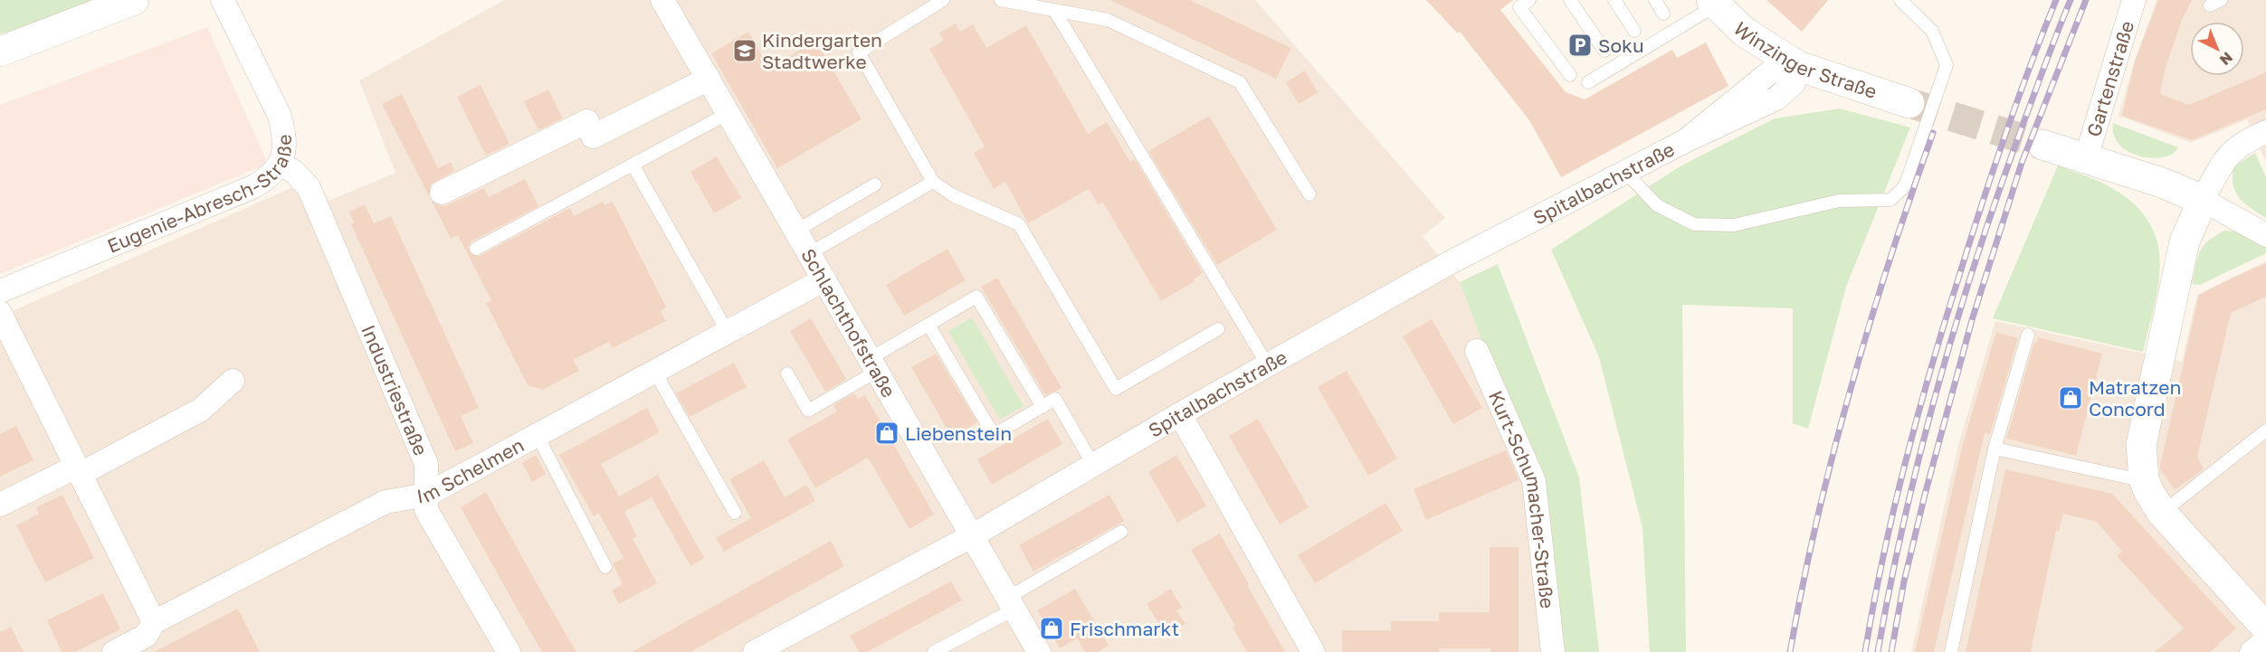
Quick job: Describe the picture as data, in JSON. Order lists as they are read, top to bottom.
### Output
{
  "streets": {
    "street": [
      "Winzinger Straße",
      "Gartenstraße",
      "Spitalbachstraße",
      "Eugenie-Abresch-Straße",
      "Schlachthofstraße",
      "Industriestraße",
      "Im Schelmen",
      "Kurt-Schumacher-Straße"
    ]
  },
  "crossings": [
    ["Winzinger Straße", "Spitalbachstraße"],
    ["Spitalbachstraße", "Schlachthofstraße"],
    ["Eugenie-Abresch-Straße", "Industriestraße"],
    ["Schlachthofstraße", "Im Schelmen"],
    ["Industriestraße", "Im Schelmen"]
  ],
  "places": {
    "parking": ["Soku"],
    "school or university": ["Kindergarten Stadtwerke"],
    "shop": ["Matratzen Concord", "Liebenstein", "Frischmarkt"]
  },
  "north": "bottom right"
}
